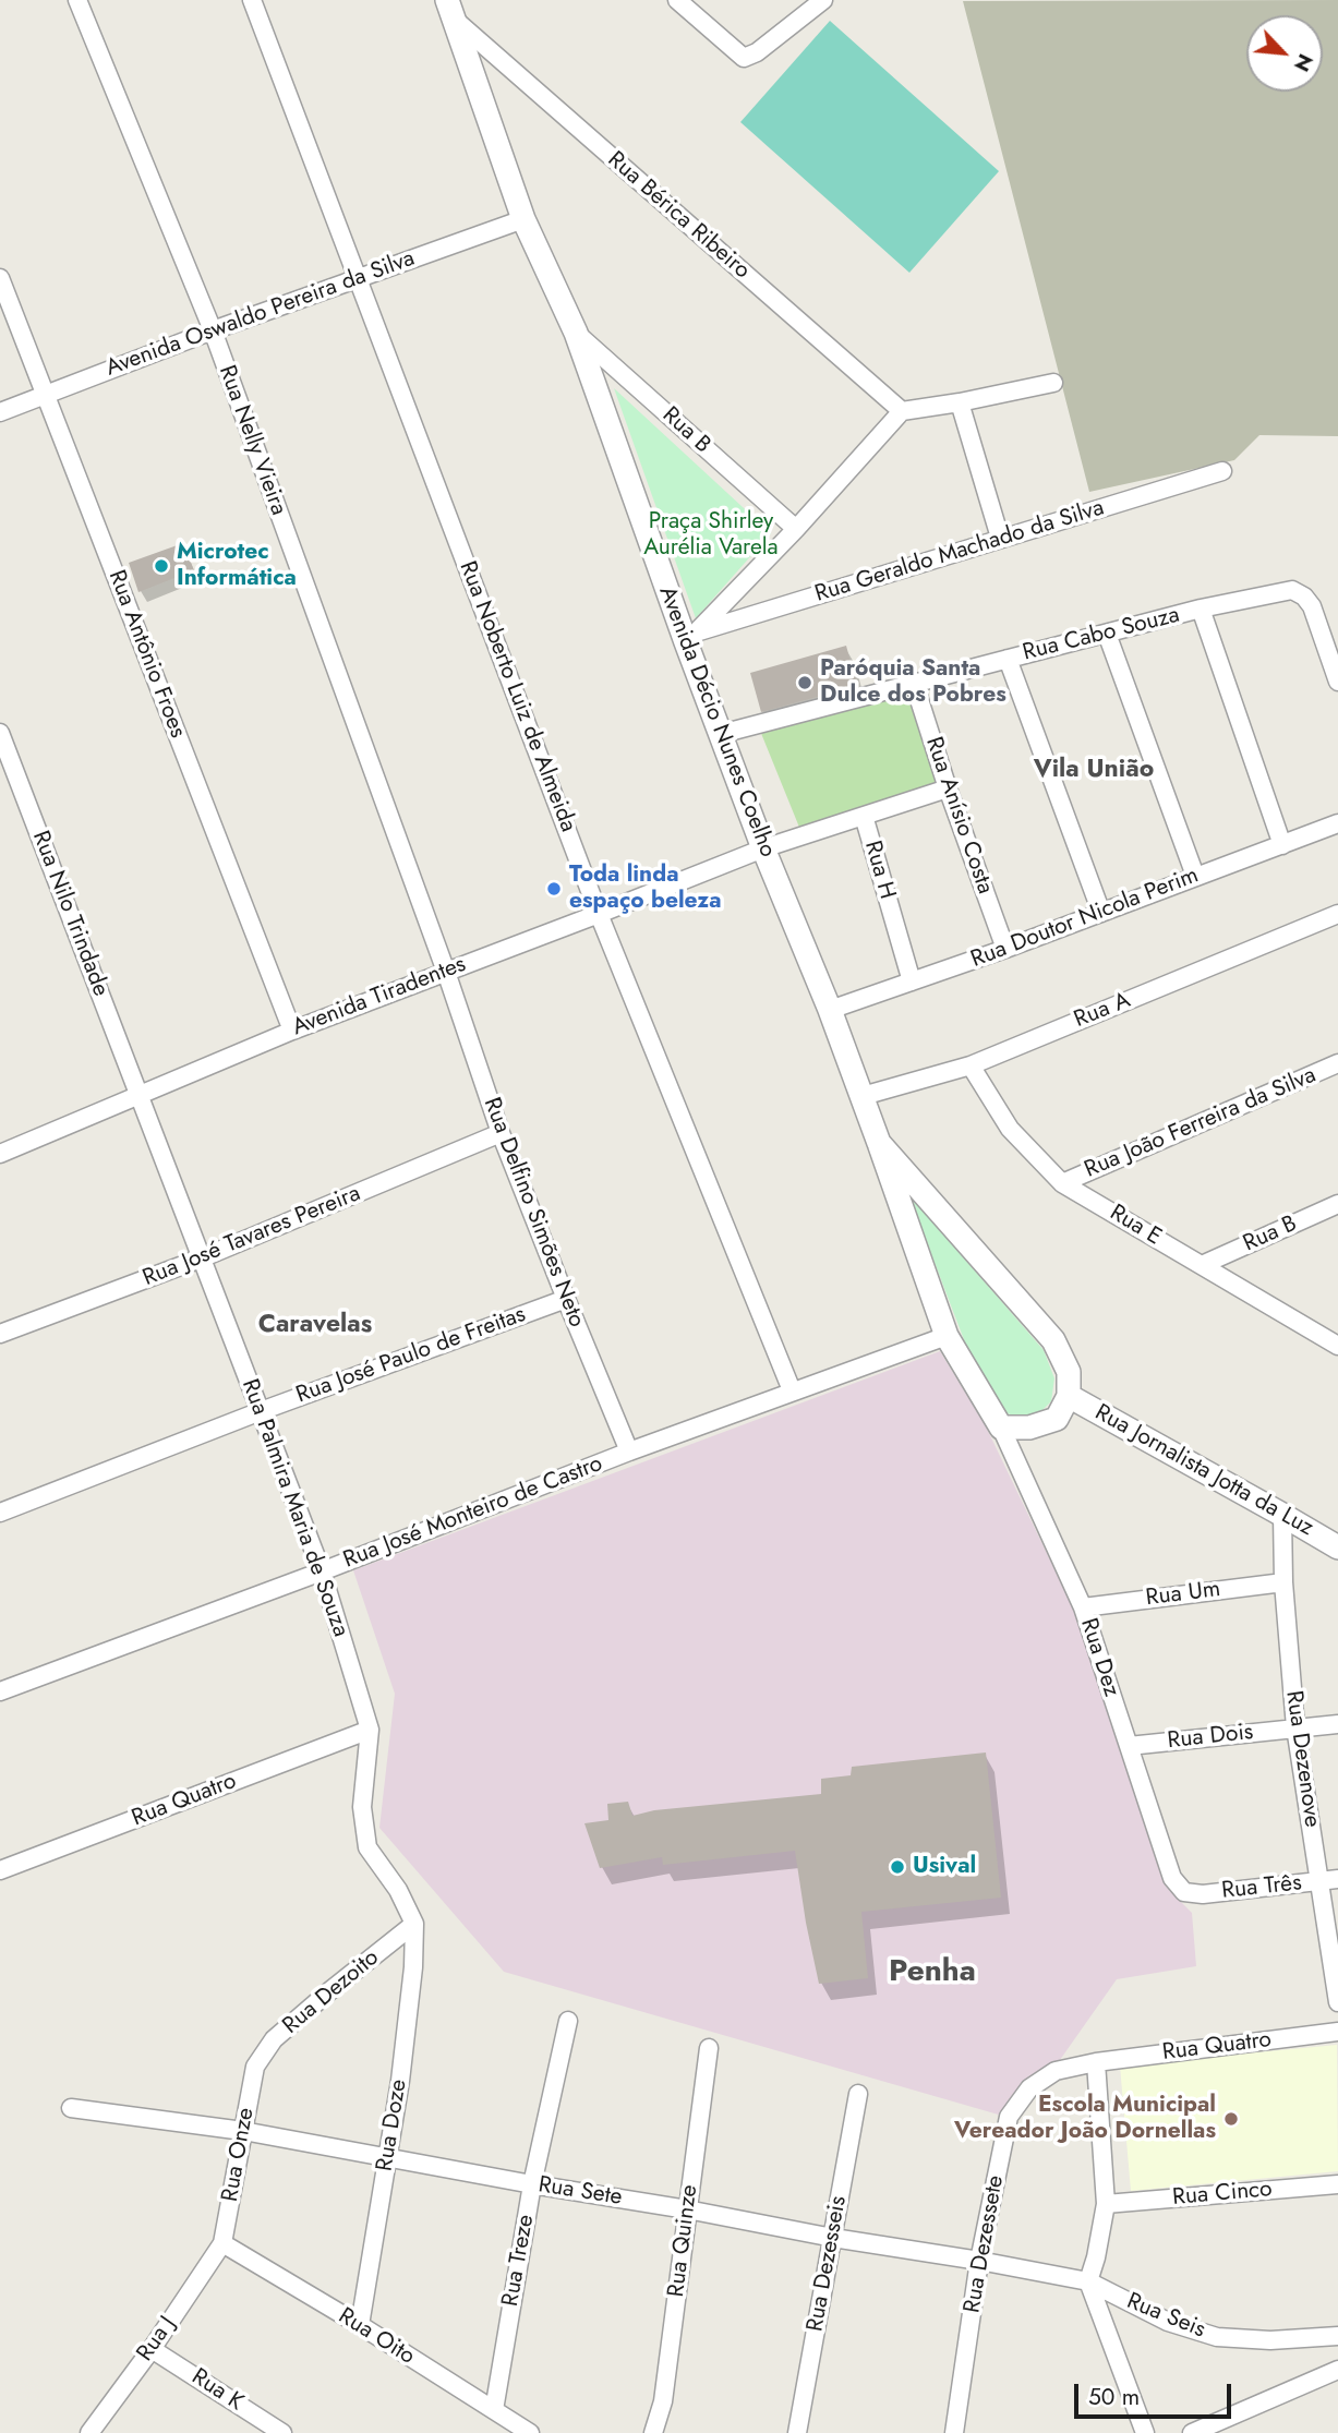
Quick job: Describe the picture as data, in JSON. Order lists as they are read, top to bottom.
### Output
{
  "streets": {
    "street": [
      "Rua Bérica Ribeiro",
      "Avenida Oswaldo Pereira da Silva",
      "Rua B",
      "Rua Nelly Vieira",
      "Rua Geraldo Machado da Silva",
      "Rua Cabo Souza",
      "Rua Antônio Froes",
      "Rua Noberto Luiz de Almeida",
      "Avenida Décio Nunes Coelho",
      "Rua Anísio Costa",
      "Rua H",
      "Rua Nilo Trindade",
      "Rua Doutor Nicola Perim",
      "Avenida Tiradentes",
      "Rua A",
      "Rua João Ferreira da Silva",
      "Rua Delfino Simões Neto",
      "Rua E",
      "Rua José Tavares Pereira",
      "Rua José Paulo de Freitas",
      "Rua Jornalista Jotta da Luz",
      "Rua Palmira Maria de Souza",
      "Rua José Monteiro de Castro",
      "Rua Um",
      "Rua Dez",
      "Rua Dois",
      "Rua Dezenove",
      "Rua Quatro",
      "Rua Três",
      "Rua Dezoito",
      "Rua Doze",
      "Rua Onze",
      "Rua Sete",
      "Rua Cinco",
      "Rua Quinze",
      "Rua Dezessete",
      "Rua Treze",
      "Rua Dezesseis",
      "Rua Seis",
      "Rua Oito",
      "Rua J",
      "Rua K"
    ]
  },
  "crossings": [
    ["Rua Bérica Ribeiro", "Avenida Décio Nunes Coelho"],
    ["Avenida Oswaldo Pereira da Silva", "Rua Nelly Vieira"],
    ["Avenida Oswaldo Pereira da Silva", "Rua Antônio Froes"],
    ["Avenida Oswaldo Pereira da Silva", "Rua Noberto Luiz de Almeida"],
    ["Avenida Oswaldo Pereira da Silva", "Avenida Décio Nunes Coelho"],
    ["Rua B", "Avenida Décio Nunes Coelho"],
    ["Rua B", "Rua E"],
    ["Rua Nelly Vieira", "Avenida Tiradentes"],
    ["Rua Nelly Vieira", "Rua Delfino Simões Neto"],
    ["Rua Geraldo Machado da Silva", "Avenida Décio Nunes Coelho"],
    ["Rua Cabo Souza", "Avenida Décio Nunes Coelho"],
    ["Rua Cabo Souza", "Rua Anísio Costa"],
    ["Rua Antônio Froes", "Avenida Tiradentes"],
    ["Rua Noberto Luiz de Almeida", "Avenida Tiradentes"],
    ["Rua Noberto Luiz de Almeida", "Rua José Monteiro de Castro"],
    ["Avenida Décio Nunes Coelho", "Rua H"],
    ["Avenida Décio Nunes Coelho", "Rua Doutor Nicola Perim"],
    ["Avenida Décio Nunes Coelho", "Avenida Tiradentes"],
    ["Avenida Décio Nunes Coelho", "Rua A"],
    ["Avenida Décio Nunes Coelho", "Rua José Monteiro de Castro"],
    ["Avenida Décio Nunes Coelho", "Rua Dez"],
    ["Rua Anísio Costa", "Rua Doutor Nicola Perim"],
    ["Rua H", "Rua Doutor Nicola Perim"],
    ["Rua H", "Avenida Tiradentes"],
    ["Rua Nilo Trindade", "Avenida Tiradentes"],
    ["Rua Nilo Trindade", "Rua Palmira Maria de Souza"],
    ["Avenida Tiradentes", "Rua Delfino Simões Neto"],
    ["Avenida Tiradentes", "Rua Palmira Maria de Souza"],
    ["Rua A", "Rua E"],
    ["Rua João Ferreira da Silva", "Rua E"],
    ["Rua Delfino Simões Neto", "Rua José Tavares Pereira"],
    ["Rua Delfino Simões Neto", "Rua José Paulo de Freitas"],
    ["Rua Delfino Simões Neto", "Rua José Monteiro de Castro"],
    ["Rua José Tavares Pereira", "Rua Palmira Maria de Souza"],
    ["Rua José Paulo de Freitas", "Rua Palmira Maria de Souza"],
    ["Rua Jornalista Jotta da Luz", "Rua Dezenove"],
    ["Rua Palmira Maria de Souza", "Rua José Monteiro de Castro"],
    ["Rua Palmira Maria de Souza", "Rua Quatro"],
    ["Rua Palmira Maria de Souza", "Rua Dezoito"],
    ["Rua Palmira Maria de Souza", "Rua Doze"],
    ["Rua Um", "Rua Dez"],
    ["Rua Um", "Rua Dezenove"],
    ["Rua Dez", "Rua Dois"],
    ["Rua Dez", "Rua Três"],
    ["Rua Dois", "Rua Dezenove"],
    ["Rua Dezenove", "Rua Três"],
    ["Rua Quatro", "Rua Dezessete"],
    ["Rua Dezoito", "Rua Doze"],
    ["Rua Dezoito", "Rua Onze"],
    ["Rua Doze", "Rua Sete"],
    ["Rua Doze", "Rua Oito"],
    ["Rua Onze", "Rua Sete"],
    ["Rua Onze", "Rua Oito"],
    ["Rua Onze", "Rua J"],
    ["Rua Sete", "Rua Quinze"],
    ["Rua Sete", "Rua Dezessete"],
    ["Rua Sete", "Rua Treze"],
    ["Rua Sete", "Rua Dezesseis"],
    ["Rua Sete", "Rua Seis"],
    ["Rua Treze", "Rua Oito"],
    ["Rua Oito", "Rua J"],
    ["Rua J", "Rua K"]
  ],
  "districts": ["Vila União", "Caravelas", "Penha"],
  "parks": ["Praça Shirley Aurélia Varela"],
  "places": [
    "Microtec Informática",
    "Paróquia Santa Dulce dos Pobres",
    "Toda linda espaço beleza",
    "Usival",
    "Escola Municipal Vereador João Dornellas"
  ],
  "scale_bar": "50 m",
  "north": "bottom right"
}
